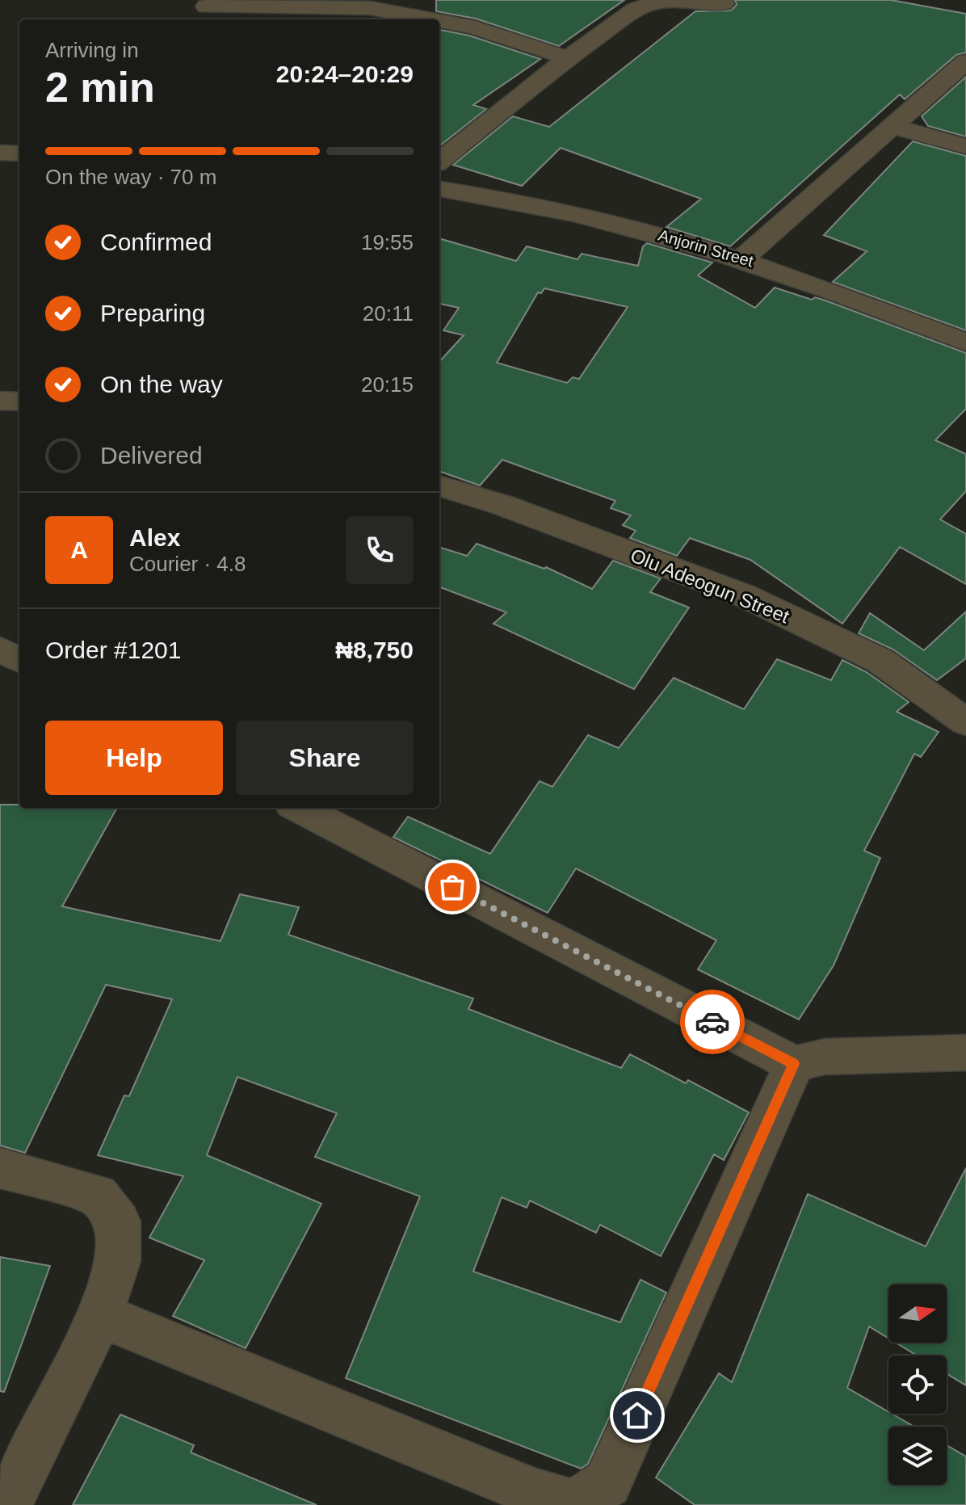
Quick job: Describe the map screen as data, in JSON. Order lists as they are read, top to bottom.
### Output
{
  "streets": {
    "street": ["Anjorin Street", "Olu Adeogun Street"]
  },
  "north": "right",
  "page": {
    "heading": ["2 min", "Arriving in", "20:24–20:29"],
    "panel": [
      "Alex",
      "Courier · 4.8",
      "Order #1201",
      "₦8,750"
    ],
    "bar": "On the way · 70 m",
    "list": [
      ["Confirmed", "19:55"],
      ["Preparing", "20:11"],
      ["On the way", "20:15"],
      "Delivered"
    ],
    "round": "A",
    "buttons": ["Help", "Share"]
  }
}
